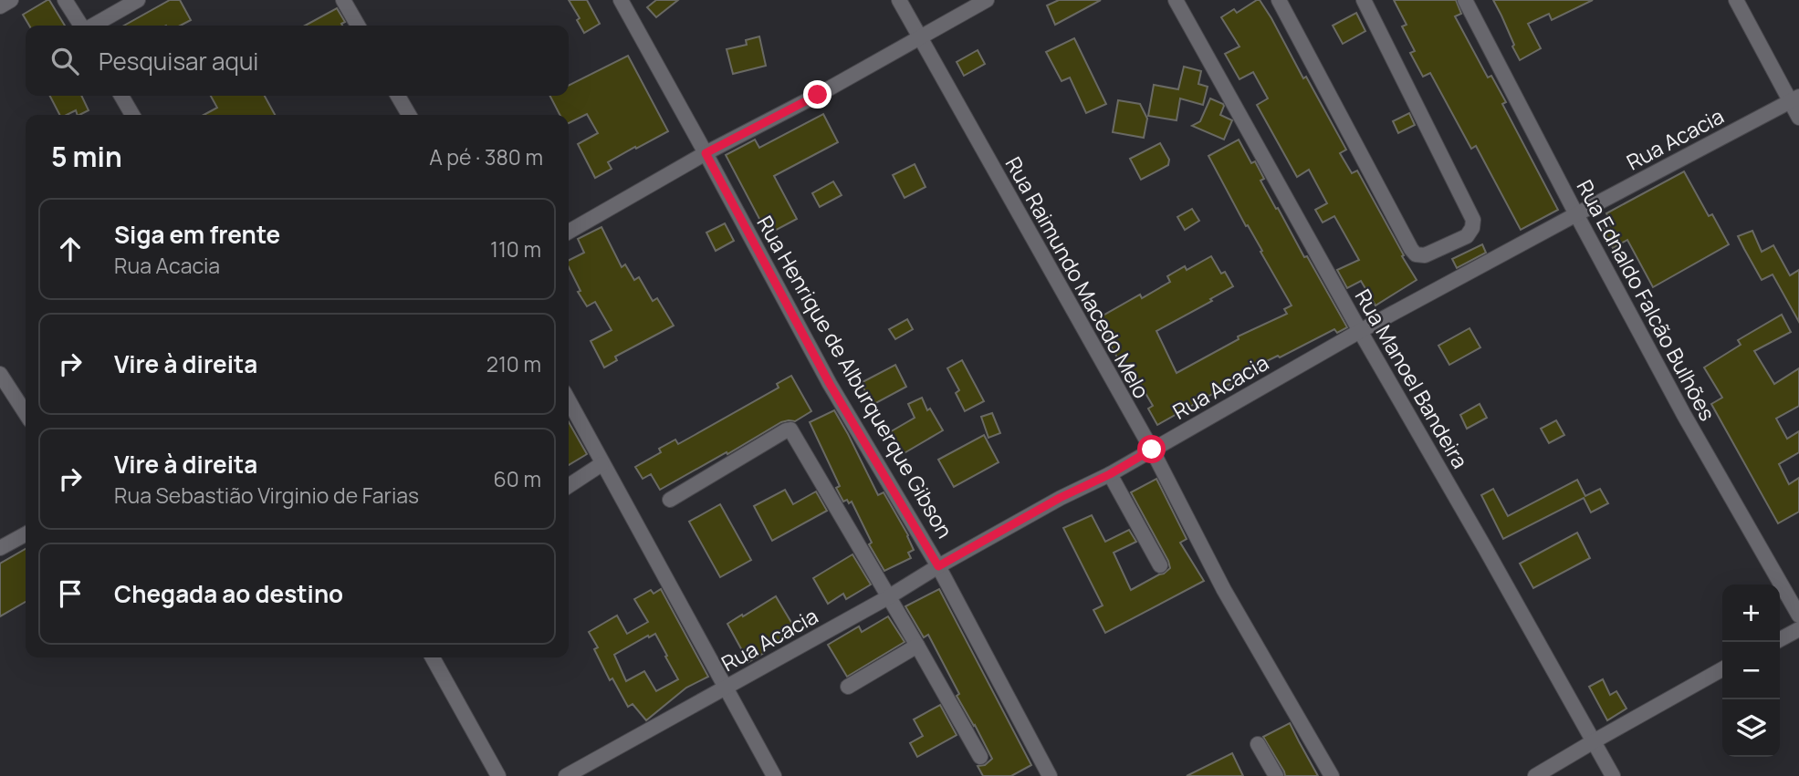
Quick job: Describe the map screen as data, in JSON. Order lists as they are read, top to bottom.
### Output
{
  "streets": {
    "street": [
      "Rua Acacia",
      "Rua Raimundo Macedo Melo",
      "Rua Ednaldo Falcão Bulhões",
      "Rua Henrique de Alburquerque Gibson",
      "Rua Manoel Bandeira"
    ]
  },
  "crossings": [
    ["Rua Acacia", "Rua Raimundo Macedo Melo"],
    ["Rua Acacia", "Rua Ednaldo Falcão Bulhões"],
    ["Rua Acacia", "Rua Henrique de Alburquerque Gibson"],
    ["Rua Acacia", "Rua Manoel Bandeira"]
  ],
  "page": {
    "search": "Pesquisar aqui",
    "heading": ["5 min", "A pé · 380 m"],
    "list": [
      ["Siga em frente", "Rua Acacia", "110 m"],
      ["Vire à direita", "210 m"],
      ["Vire à direita", "Rua Sebastião Virginio de Farias", "60 m"],
      "Chegada ao destino"
    ],
    "map_buttons": ["+", "−"]
  }
}
